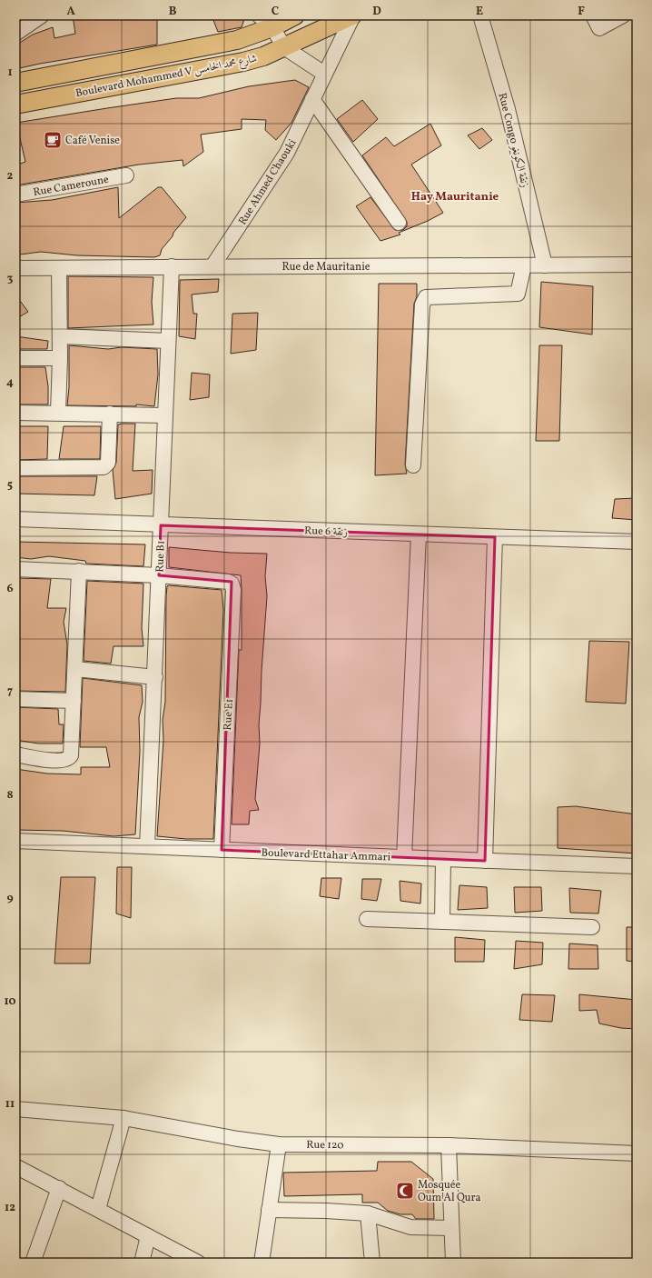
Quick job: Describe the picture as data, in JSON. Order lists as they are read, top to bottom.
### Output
{
  "streets": {
    "main road": ["Boulevard Mohammed V شارع محمد الخامس"],
    "street": [
      "Rue Congo زنقة الكونغو",
      "Rue Ahmed Chaouki",
      "Rue Cameroune",
      "Rue de Mauritanie",
      "Rue 6 زنقة",
      "Rue B1",
      "Rue E1",
      "Boulevard Ettahar Ammari",
      "Rue 120"
    ]
  },
  "crossings": [
    ["Boulevard Mohammed V شارع محمد الخامس", "Rue Ahmed Chaouki"],
    ["Rue Congo زنقة الكونغو", "Rue de Mauritanie"],
    ["Rue Ahmed Chaouki", "Rue de Mauritanie"],
    ["Rue de Mauritanie", "Rue B1"],
    ["Rue 6 زنقة", "Rue B1"],
    ["Rue B1", "Rue E1"],
    ["Rue B1", "Boulevard Ettahar Ammari"],
    ["Rue E1", "Boulevard Ettahar Ammari"]
  ],
  "districts": ["Hay Mauritanie"],
  "places": {
    "cafe": ["Café Venise"],
    "mosque": ["Mosquée Oum Al Qura"]
  },
  "grid": {
    "columns": [
      "A",
      "B",
      "C",
      "D",
      "E",
      "F"
    ],
    "rows": [
      "1",
      "2",
      "3",
      "4",
      "5",
      "6",
      "7",
      "8",
      "9",
      "10",
      "11",
      "12"
    ]
  }
}
